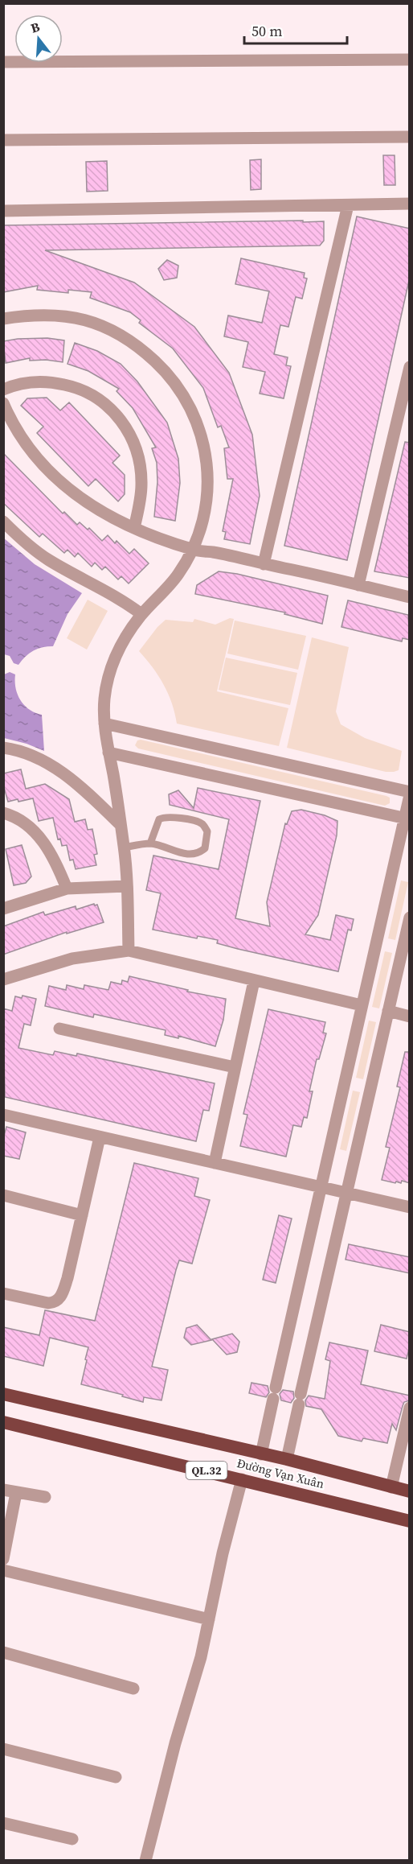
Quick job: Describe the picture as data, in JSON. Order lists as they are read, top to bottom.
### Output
{
  "streets": {
    "highway": ["QL.32", "Đường Vạn Xuân"]
  },
  "scale_bar": "50 m",
  "north": "top"
}
